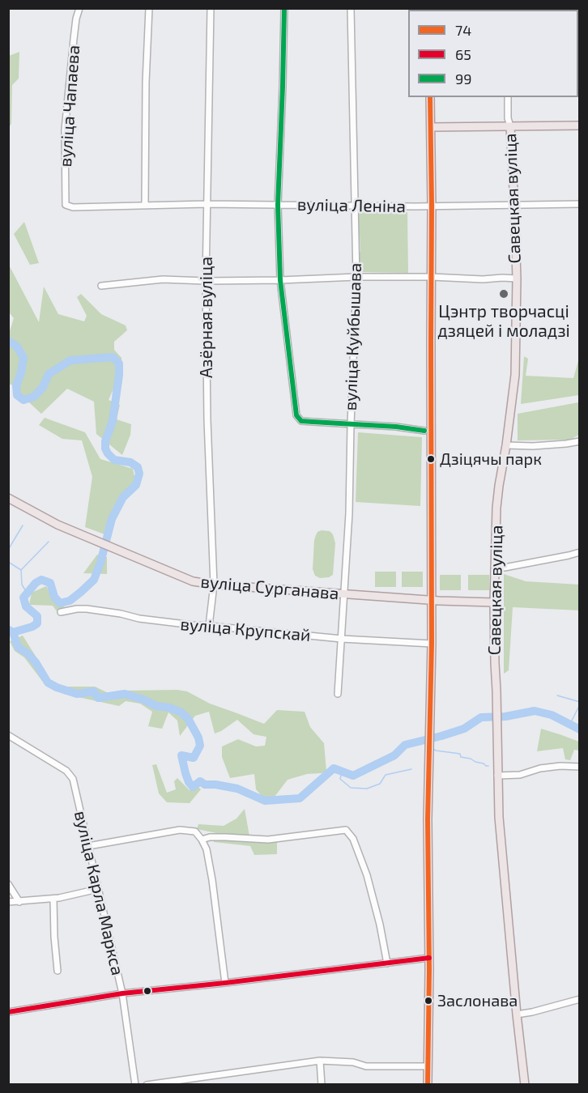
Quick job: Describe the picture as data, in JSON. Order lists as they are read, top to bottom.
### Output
{
  "streets": {
    "main road": ["Савецкая вуліца", "вуліца Сурганава"],
    "street": [
      "вуліца Чапаева",
      "вуліца Леніна",
      "Азёрная вуліца",
      "вуліца Куйбышава",
      "вуліца Крупскай",
      "вуліца Карла Маркса"
    ]
  },
  "crossings": [
    ["вуліца Чапаева", "вуліца Леніна"],
    ["Савецкая вуліца", "вуліца Леніна"],
    ["Савецкая вуліца", "вуліца Сурганава"],
    ["вуліца Леніна", "Азёрная вуліца"],
    ["вуліца Леніна", "вуліца Куйбышава"],
    ["Азёрная вуліца", "вуліца Сурганава"],
    ["Азёрная вуліца", "вуліца Крупскай"],
    ["вуліца Куйбышава", "вуліца Сурганава"],
    ["вуліца Куйбышава", "вуліца Крупскай"]
  ],
  "places": ["Цэнтр творчасці дзяцей і моладзі", "Дзіцячы парк", "Заслонава"],
  "lines": ["transit line 99", "transit line 74", "transit line 65"],
  "legend": ["74", "65", "99"]
}
